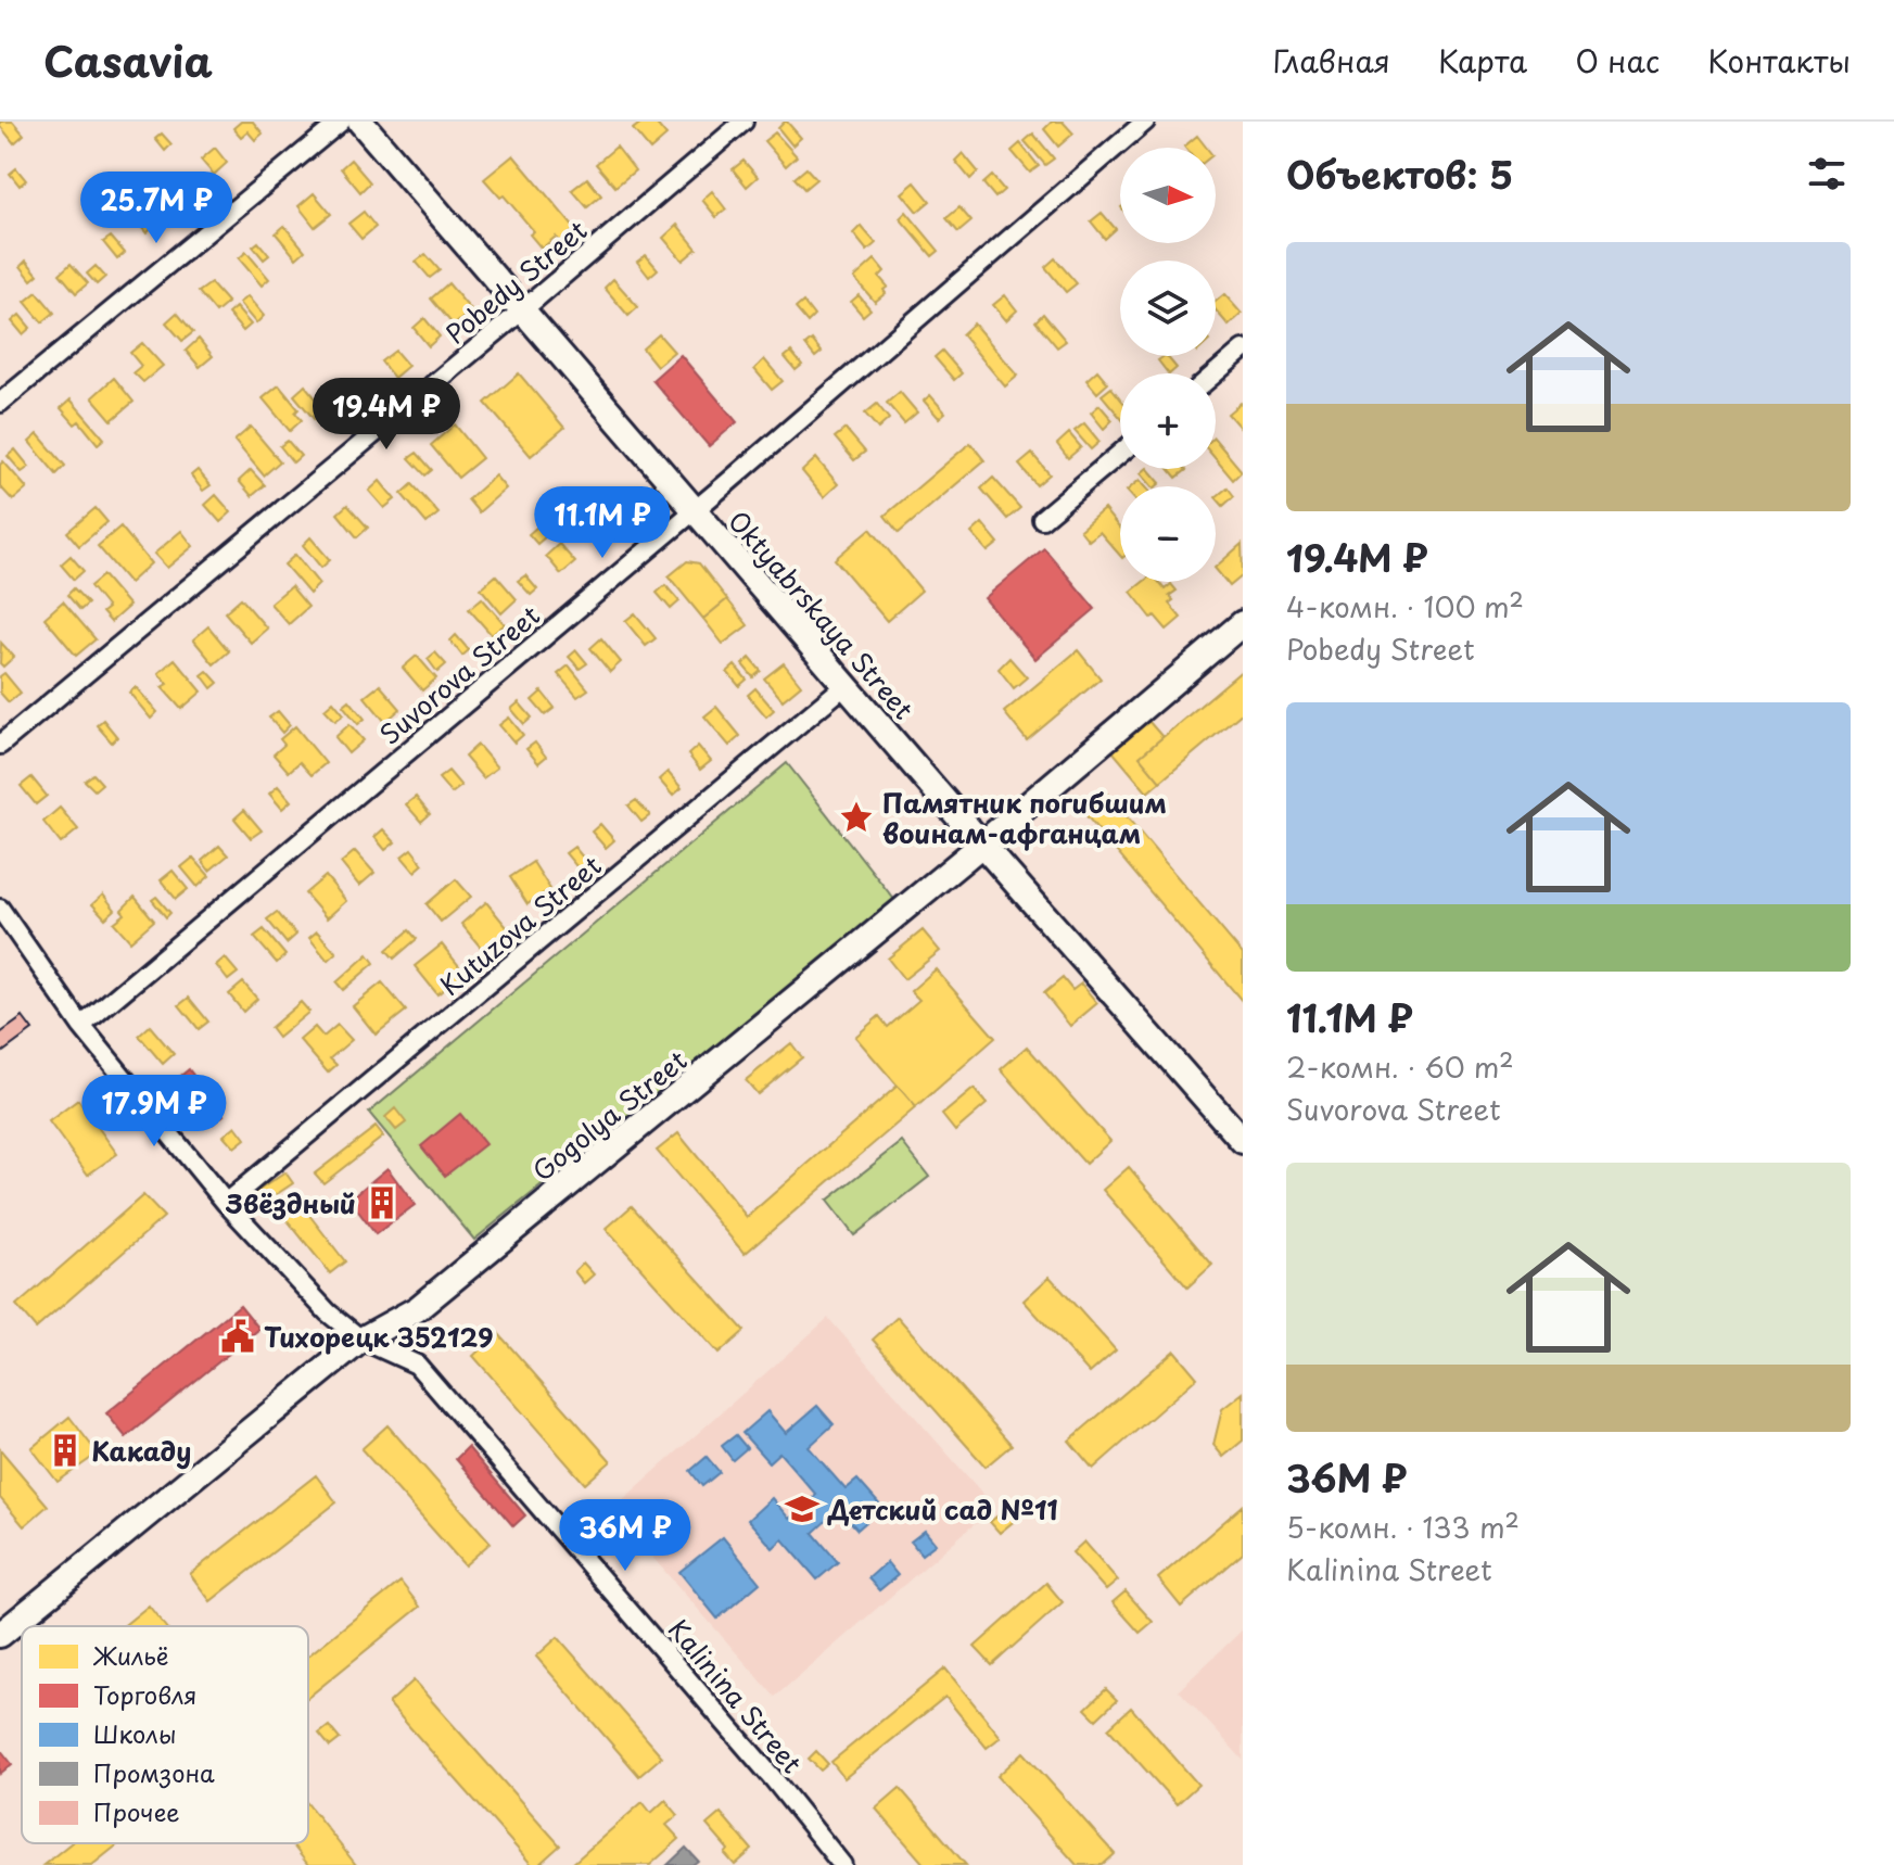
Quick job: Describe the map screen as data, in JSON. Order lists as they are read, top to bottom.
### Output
{
  "streets": {
    "main road": ["Oktyabrskaya Street", "Gogolya Street"],
    "street": [
      "Pobedy Street",
      "Suvorova Street",
      "Kutuzova Street",
      "Kalinina Street"
    ]
  },
  "crossings": [
    ["Pobedy Street", "Oktyabrskaya Street"],
    ["Oktyabrskaya Street", "Suvorova Street"],
    ["Oktyabrskaya Street", "Kutuzova Street"],
    ["Oktyabrskaya Street", "Gogolya Street"],
    ["Suvorova Street", "Kalinina Street"],
    ["Kutuzova Street", "Kalinina Street"],
    ["Gogolya Street", "Kalinina Street"]
  ],
  "places": {
    "place": ["Памятник погибшим воинам-афганцам"],
    "building": ["Звёздный", "Какаду"],
    "public building": ["Тихорецк 352129"],
    "school or university": ["Детский сад №11"]
  },
  "legend": [
    "Жильё",
    "Торговля",
    "Школы",
    "Промзона",
    "Прочее"
  ],
  "north": "right",
  "page": {
    "header": "Casavia",
    "nav": [
      "Главная",
      "Карта",
      "О нас",
      "Контакты"
    ],
    "heading": "Объектов: 5",
    "map_buttons": ["+", "−"],
    "price": [
      "25.7M ₽",
      "19.4M ₽",
      "11.1M ₽",
      "17.9M ₽",
      "36M ₽"
    ],
    "list": [
      {
        "name": "19.4M ₽",
        "note": "4-комн. · 100 m² · Pobedy Street"
      },
      {
        "name": "11.1M ₽",
        "note": "2-комн. · 60 m² · Suvorova Street"
      },
      {
        "name": "36M ₽",
        "note": "5-комн. · 133 m² · Kalinina Street"
      }
    ]
  }
}
